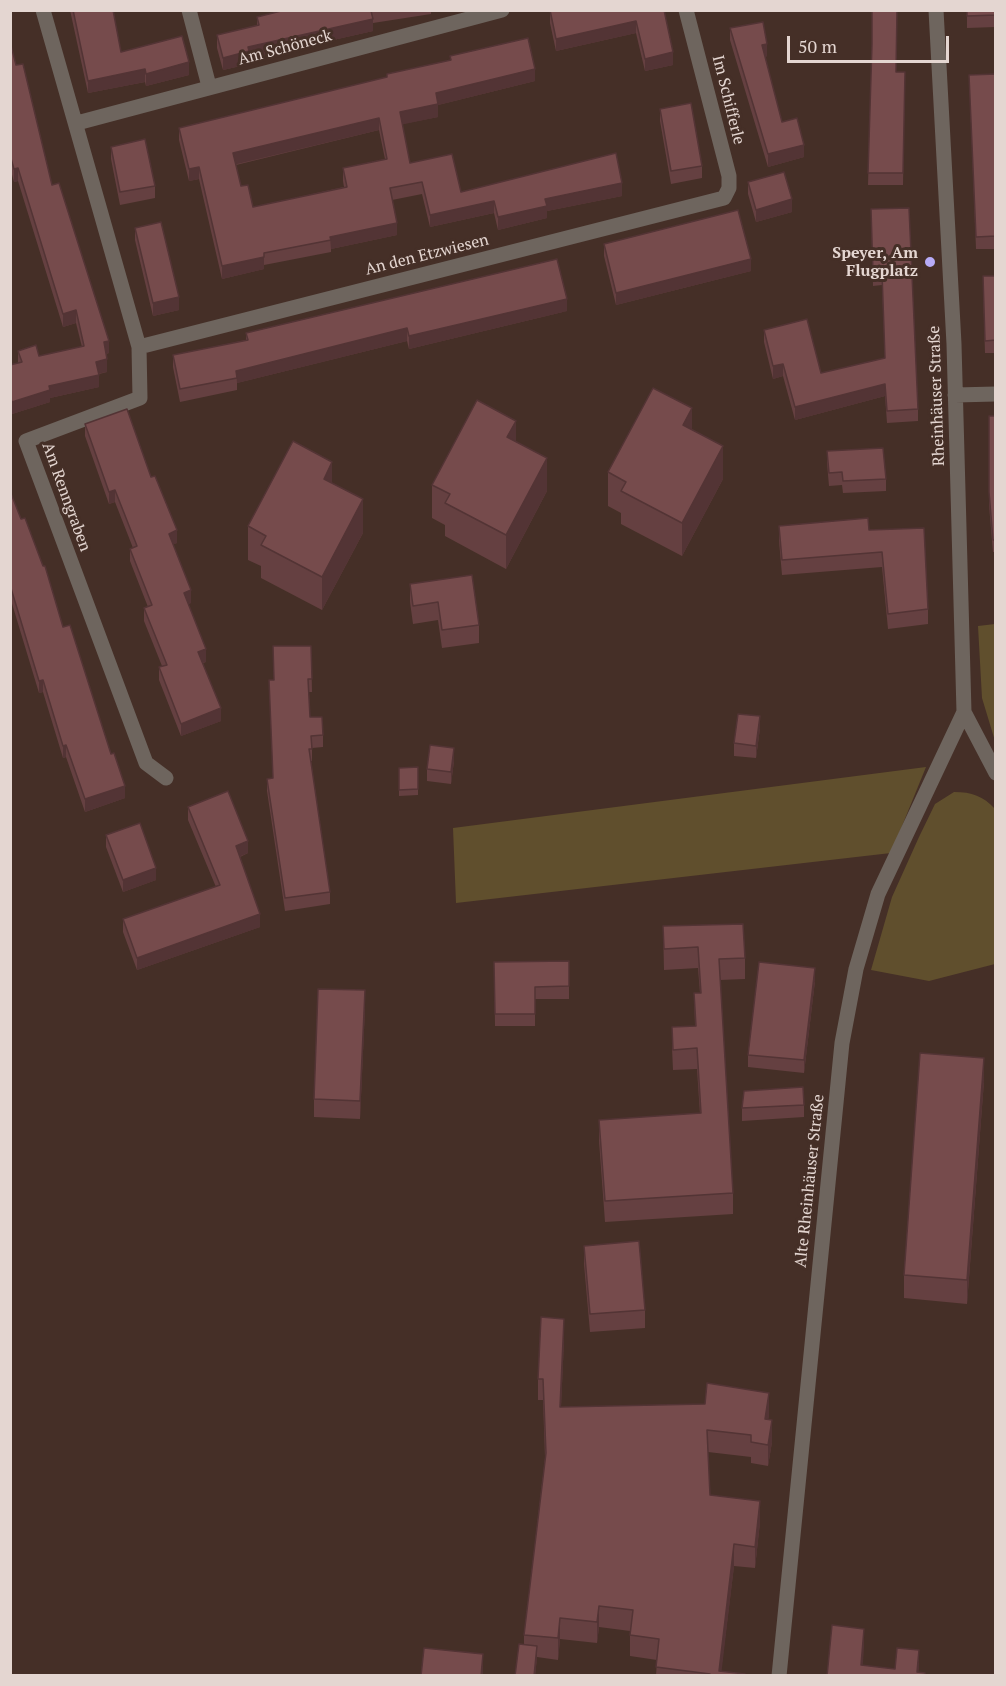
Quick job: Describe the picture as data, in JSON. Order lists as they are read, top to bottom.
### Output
{
  "streets": {
    "street": [
      "Am Schöneck",
      "Im Schifferle",
      "An den Etzwiesen",
      "Rheinhäuser Straße",
      "Am Renngraben",
      "Alte Rheinhäuser Straße"
    ]
  },
  "crossings": [
    ["Am Schöneck", "Am Renngraben"],
    ["Im Schifferle", "An den Etzwiesen"],
    ["An den Etzwiesen", "Am Renngraben"],
    ["Rheinhäuser Straße", "Alte Rheinhäuser Straße"]
  ],
  "places": ["Speyer, Am Flugplatz"],
  "scale_bar": "50 m"
}
